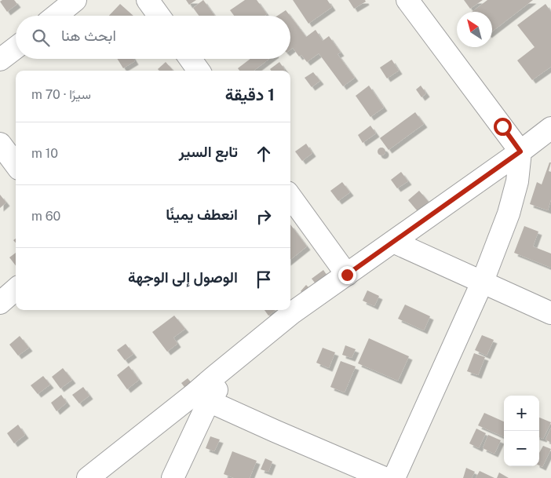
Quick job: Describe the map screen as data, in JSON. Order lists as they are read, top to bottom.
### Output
{
  "north": "top left",
  "page": {
    "search": "ابحث هنا",
    "heading": ["1 دقيقة", "سيرًا · 70 m"],
    "list": [
      ["تابع السير", "10 m"],
      ["انعطف يمينًا", "60 m"],
      "الوصول إلى الوجهة"
    ],
    "map_buttons": ["+", "−"]
  }
}
